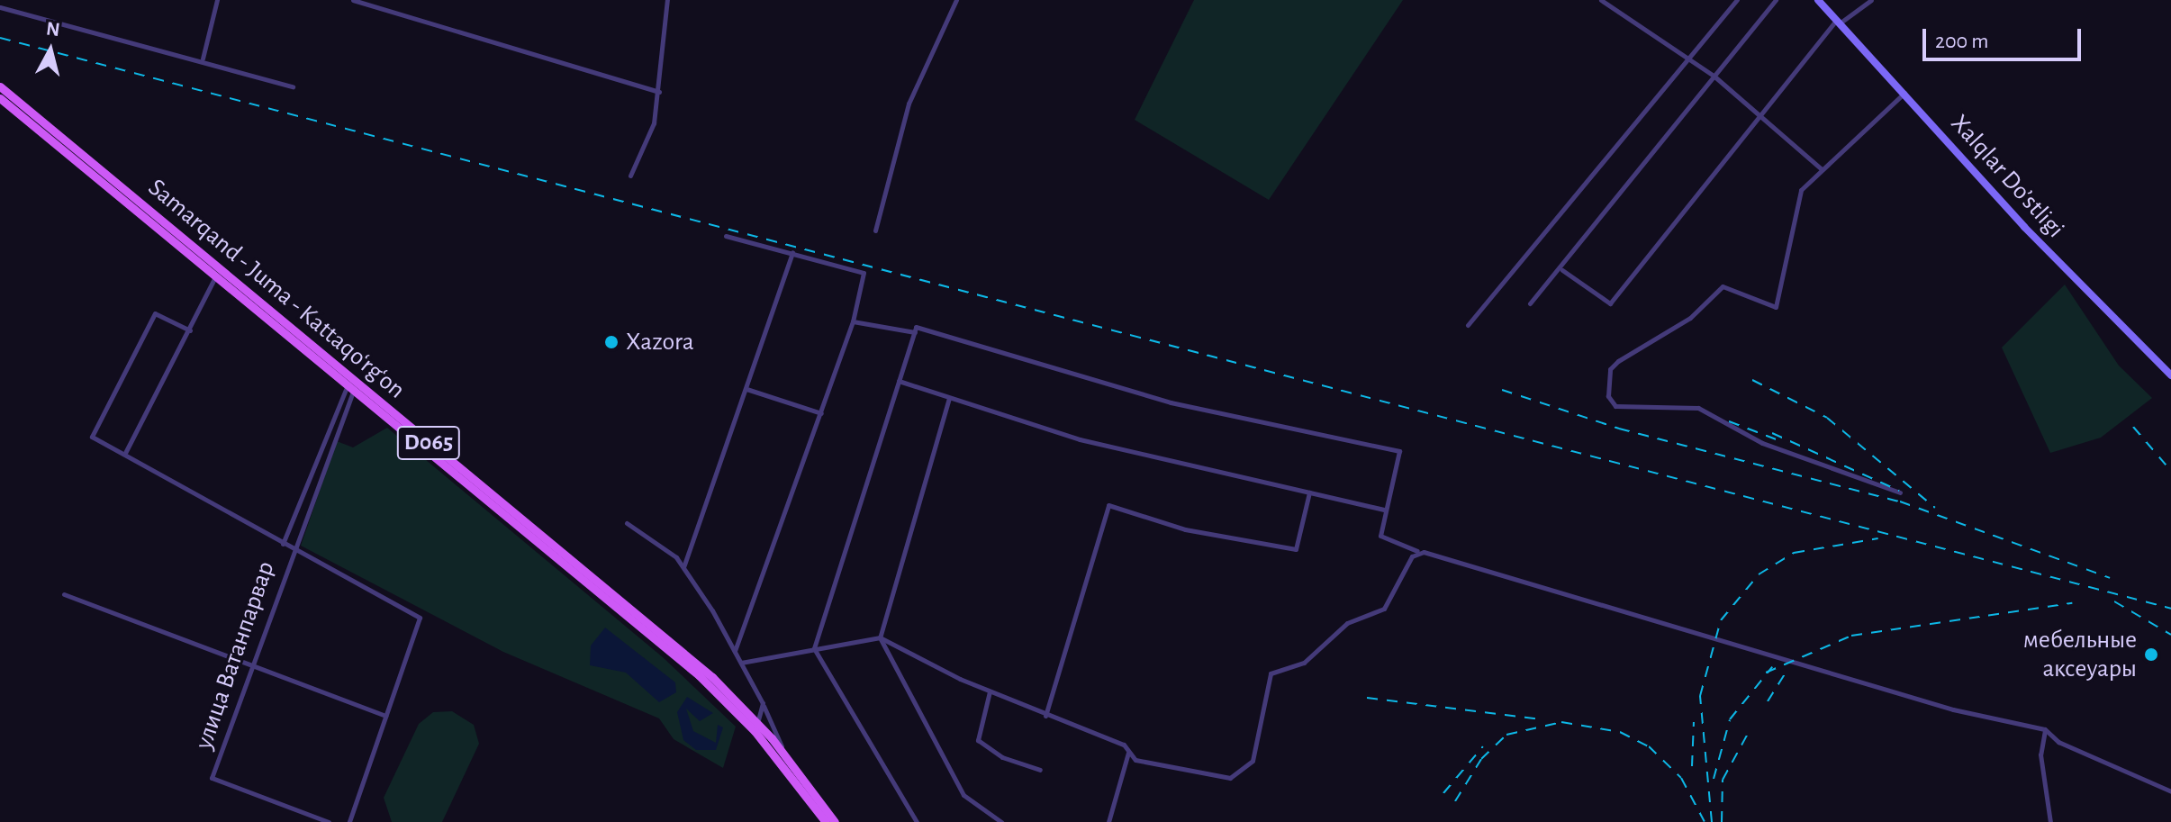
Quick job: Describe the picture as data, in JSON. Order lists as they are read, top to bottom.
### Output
{
  "streets": {
    "main road": ["Xalqlar Do’stligi", "Samarqand - Juma - Kattaqo‘rg‘on", "D065"],
    "street": ["улица Ватанпарвар"]
  },
  "places": ["Xazora", "мебельные аксеуары"],
  "scale_bar": "200 m",
  "north": "top"
}
